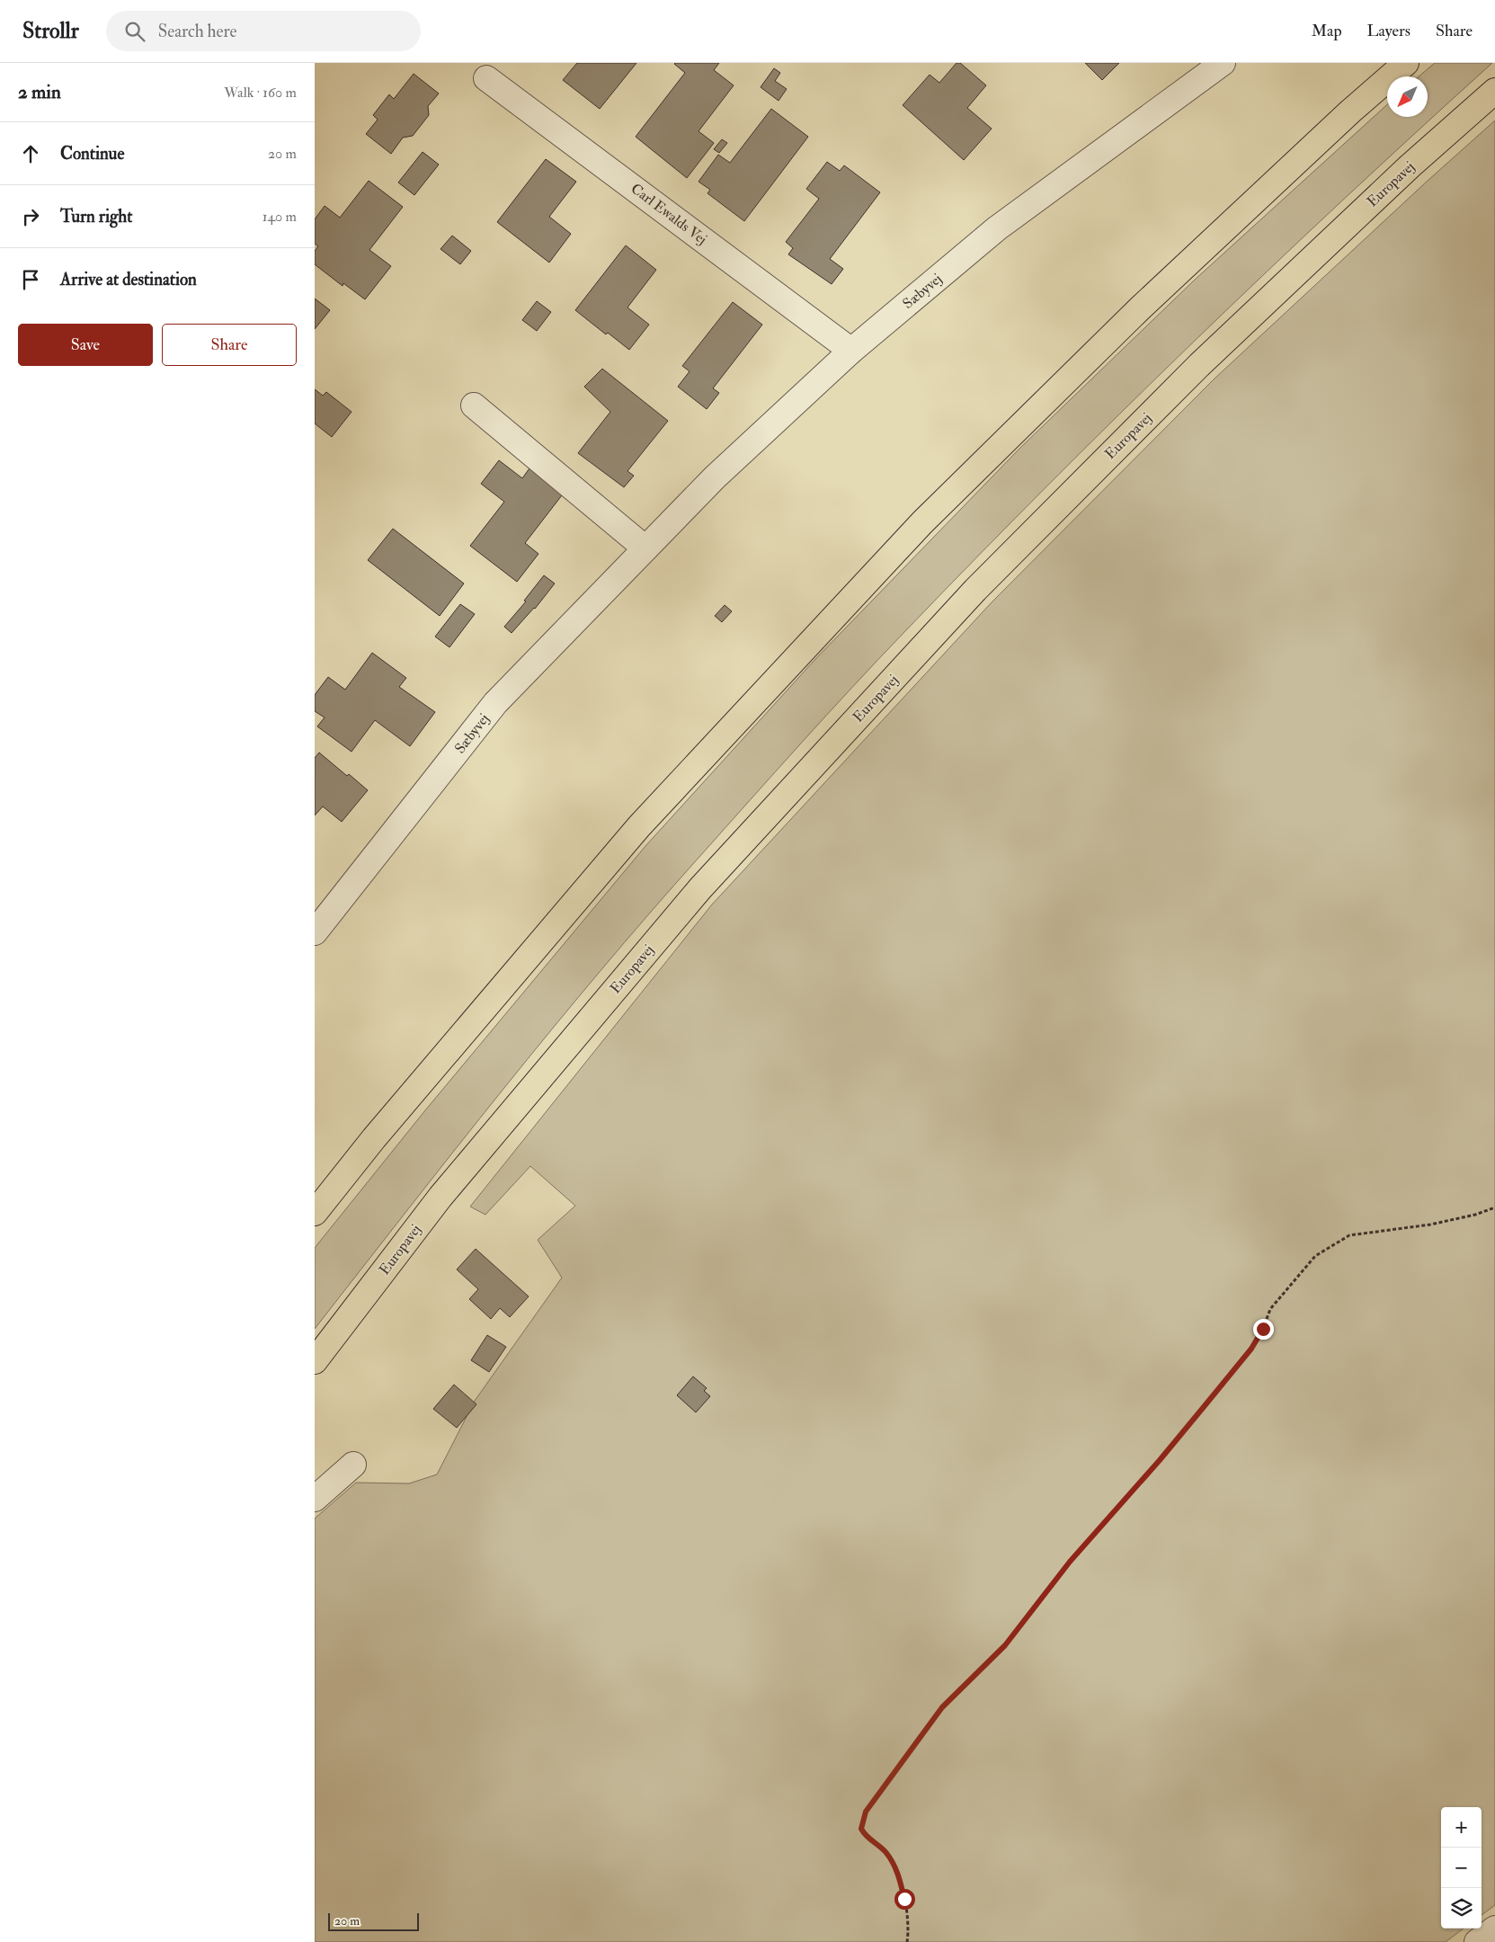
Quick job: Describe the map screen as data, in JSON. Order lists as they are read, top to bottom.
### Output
{
  "streets": {
    "main road": ["Europavej"],
    "street": ["Carl Ewalds Vej", "Sæbyvej"]
  },
  "crossings": [
    ["Carl Ewalds Vej", "Sæbyvej"]
  ],
  "scale_bar": "20 m",
  "north": "bottom left",
  "page": {
    "header": "Strollr",
    "search": "Search here",
    "nav": ["Map", "Layers", "Share"],
    "heading": ["2 min", "Walk · 160 m"],
    "list": [
      ["Continue", "20 m"],
      ["Turn right", "140 m"],
      "Arrive at destination"
    ],
    "buttons": ["Save", "Share"],
    "map_buttons": ["+", "−"],
    "scale": "20 m"
  }
}
